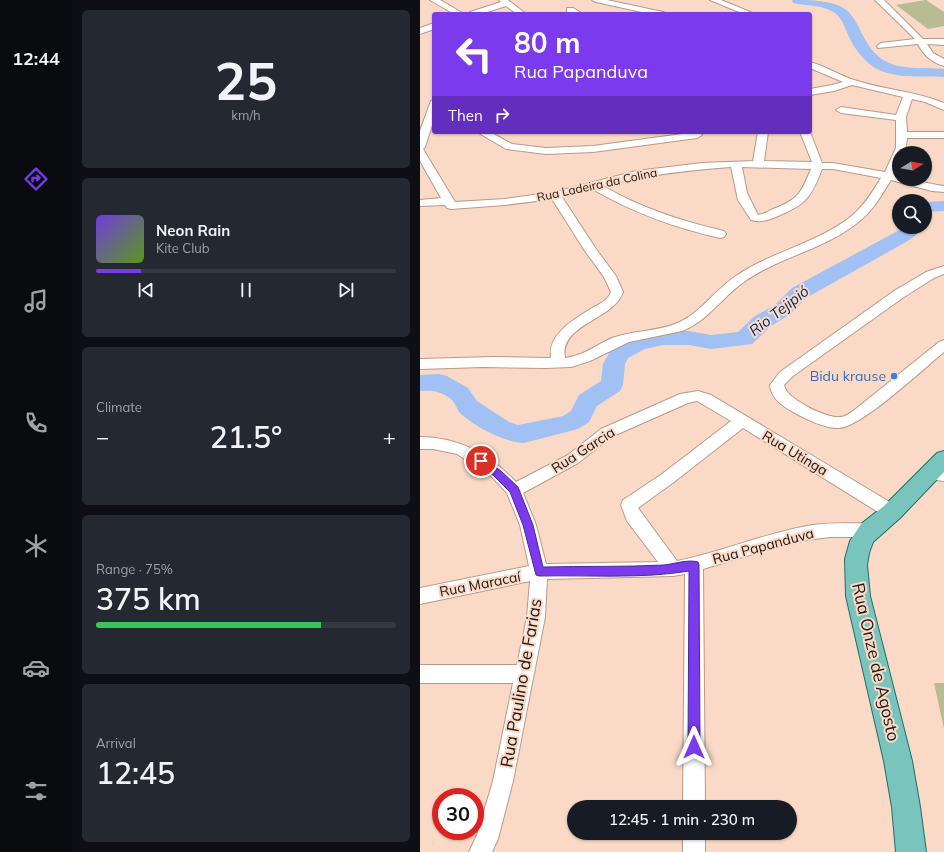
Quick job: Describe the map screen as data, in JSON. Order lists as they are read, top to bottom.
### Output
{
  "streets": {
    "main road": ["Rua Onze de Agosto"],
    "street": [
      "Rua Ladeira da Colina",
      "Rua Garcia",
      "Rua Utinga",
      "Rua Papanduva",
      "Rua Maracaí",
      "Rua Paulino de Farias"
    ]
  },
  "crossings": [
    ["Rua Garcia", "Rua Utinga"],
    ["Rua Garcia", "Rua Paulino de Farias"],
    ["Rua Utinga", "Rua Onze de Agosto"],
    ["Rua Papanduva", "Rua Maracaí"],
    ["Rua Papanduva", "Rua Onze de Agosto"],
    ["Rua Papanduva", "Rua Paulino de Farias"],
    ["Rua Maracaí", "Rua Paulino de Farias"]
  ],
  "water": ["Rio Tejipió"],
  "places": ["Bidu krause"],
  "north": "right",
  "page": {
    "tabs": "12:44",
    "tile": [
      ["25", "km/h"],
      "Climate",
      ["Range · 75%", "375 km"],
      ["Arrival", "12:45"]
    ],
    "turn": ["80 m", "Rua Papanduva"],
    "then": "Then",
    "song": ["Neon Rain", "Kite Club"],
    "heat": ["−", "21.5°", "+"],
    "limit": "30",
    "trip": "12:45 · 1 min · 230 m"
  }
}
